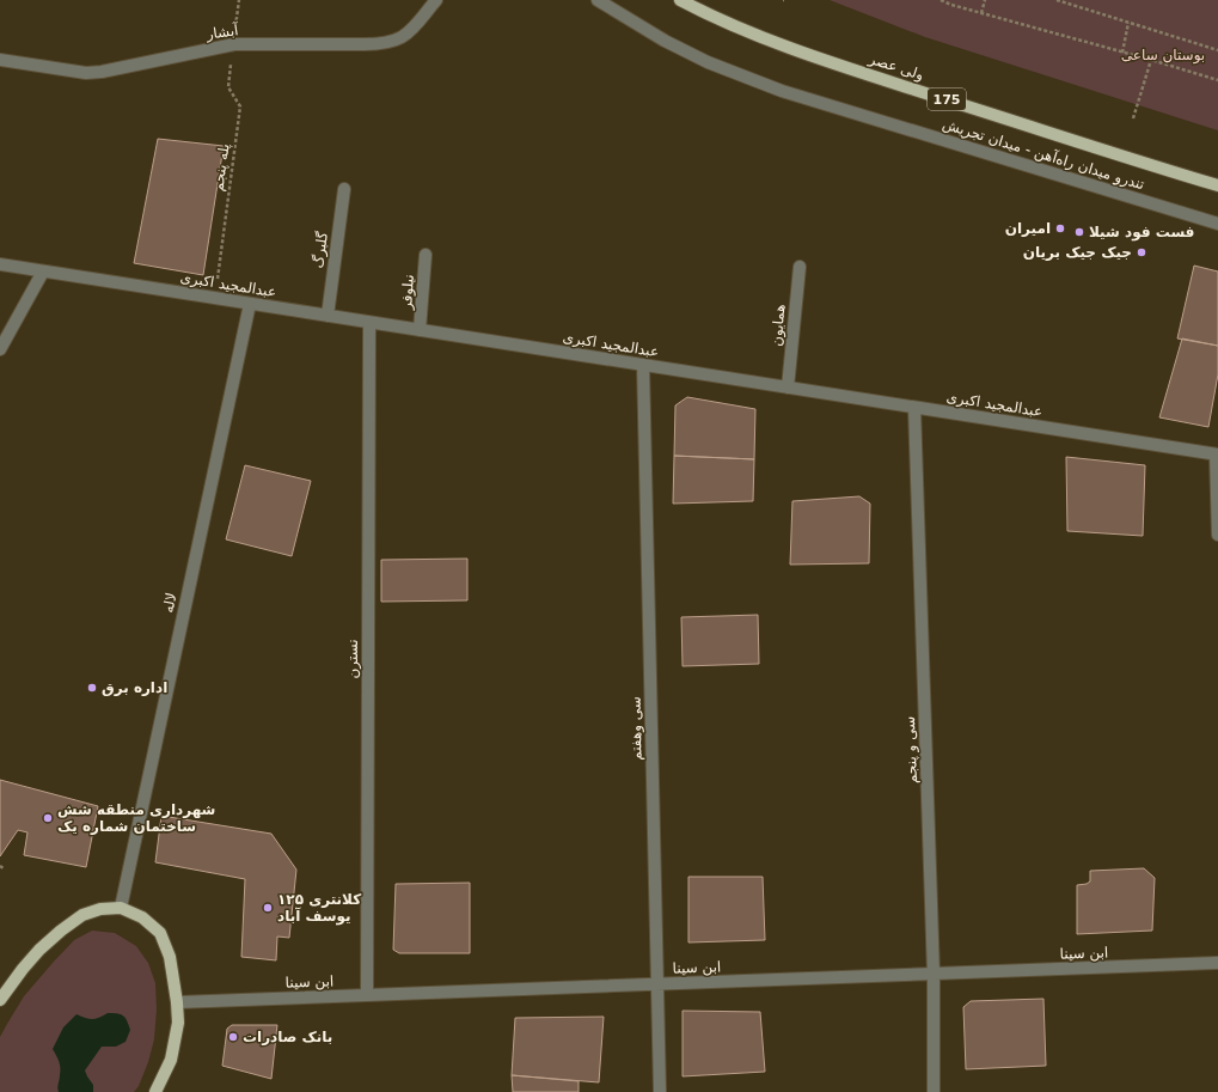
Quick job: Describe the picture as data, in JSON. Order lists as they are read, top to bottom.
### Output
{
  "streets": {
    "main road": ["ولی عصر", "175"],
    "street": [
      "آبشار",
      "تندرو میدان راه‌آهن - میدان تجریش",
      "گلبرگ",
      "عبدالمجید اکبری",
      "نیلوفر",
      "همایون",
      "لاله",
      "نسترن",
      "سی وهفتم",
      "سی و پنجم",
      "ابن سینا"
    ],
    "path": ["پله پنجم"]
  },
  "crossings": [
    ["آبشار", "پله پنجم"],
    ["پله پنجم", "عبدالمجید اکبری"],
    ["گلبرگ", "عبدالمجید اکبری"],
    ["عبدالمجید اکبری", "نیلوفر"],
    ["عبدالمجید اکبری", "همایون"],
    ["عبدالمجید اکبری", "لاله"],
    ["عبدالمجید اکبری", "نسترن"],
    ["عبدالمجید اکبری", "سی وهفتم"],
    ["عبدالمجید اکبری", "سی و پنجم"],
    ["نسترن", "ابن سینا"],
    ["سی وهفتم", "ابن سینا"],
    ["سی و پنجم", "ابن سینا"]
  ],
  "parks": ["بوستان ساعی"],
  "places": [
    "امیران",
    "فست فود شیلا",
    "جیک جیک بریان",
    "اداره برق",
    "شهرداری منطقه شش ساختمان شماره یک",
    "کلانتری ۱۲۵ یوسف آباد",
    "بانک صادرات"
  ]
}
